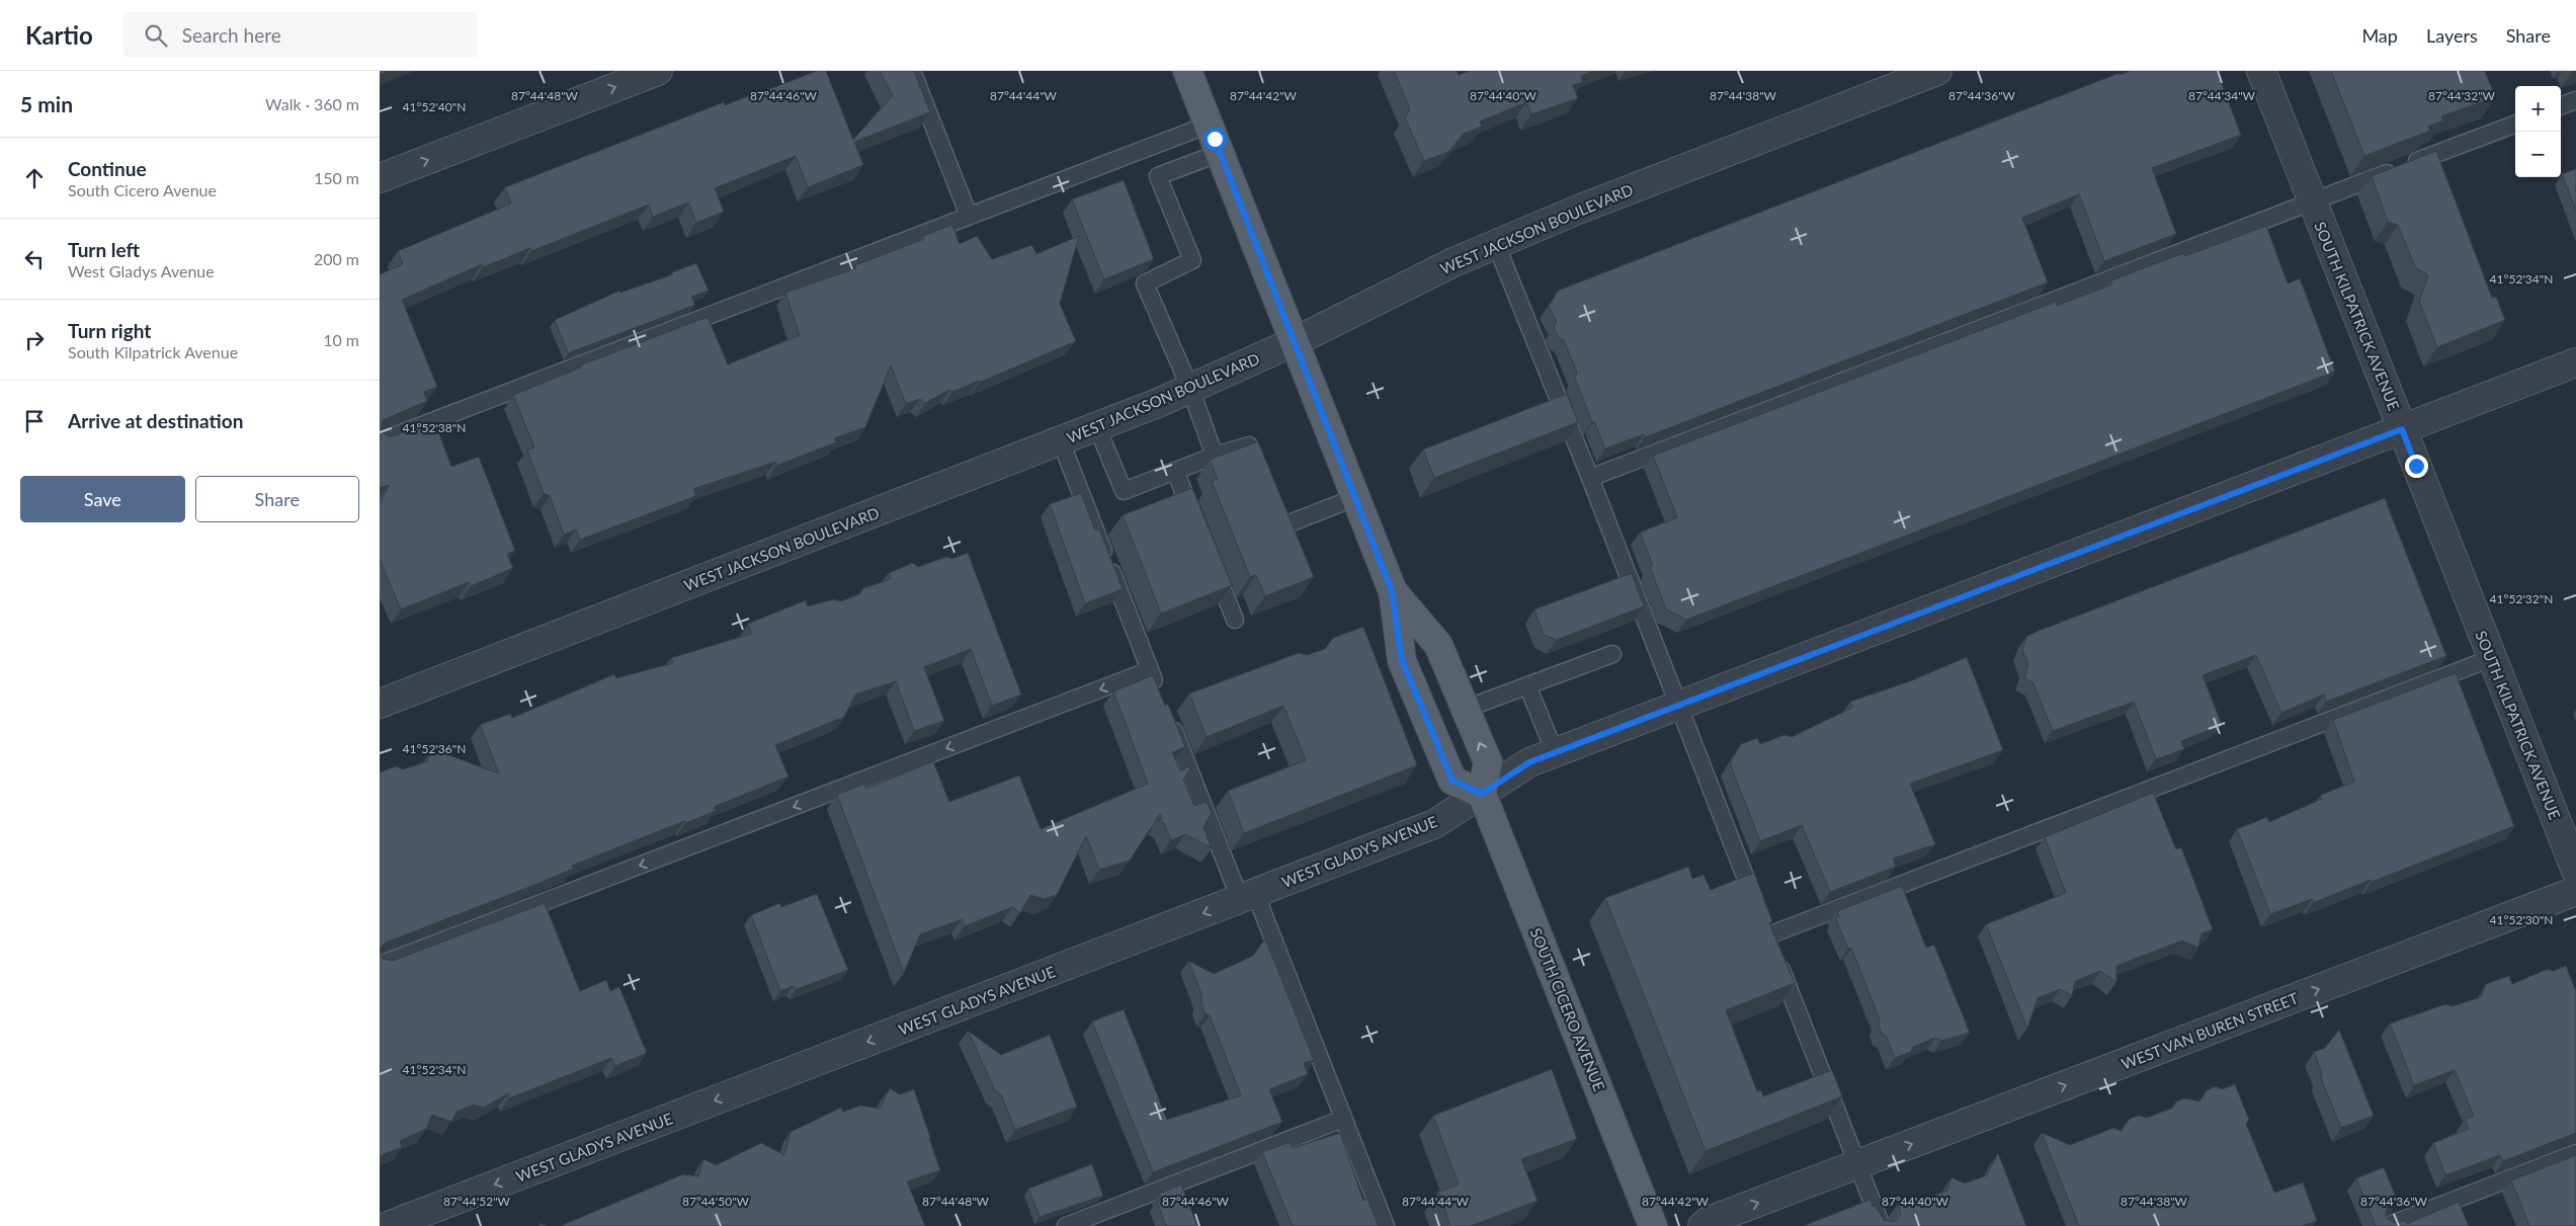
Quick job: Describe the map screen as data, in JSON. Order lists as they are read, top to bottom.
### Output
{
  "streets": {
    "main road": ["SOUTH CICERO AVENUE"],
    "street": [
      "WEST JACKSON BOULEVARD",
      "SOUTH KILPATRICK AVENUE",
      "WEST GLADYS AVENUE",
      "WEST VAN BUREN STREET"
    ]
  },
  "crossings": [
    ["SOUTH KILPATRICK AVENUE", "WEST GLADYS AVENUE"],
    ["WEST GLADYS AVENUE", "SOUTH CICERO AVENUE"]
  ],
  "one_way": ["WEST GLADYS AVENUE", "WEST VAN BUREN STREET"],
  "page": {
    "header": "Kartio",
    "search": "Search here",
    "nav": ["Map", "Layers", "Share"],
    "heading": ["5 min", "Walk · 360 m"],
    "map_buttons": ["+", "−"],
    "list": [
      ["Continue", "South Cicero Avenue", "150 m"],
      ["Turn left", "West Gladys Avenue", "200 m"],
      ["Turn right", "South Kilpatrick Avenue", "10 m"],
      "Arrive at destination"
    ],
    "buttons": ["Save", "Share"]
  },
  "coordinates": [
    "87°44'42\"W",
    "87°44'48\"W",
    "87°44'46\"W",
    "87°44'44\"W",
    "87°44'40\"W",
    "87°44'38\"W",
    "87°44'36\"W",
    "87°44'34\"W",
    "87°44'32\"W",
    "41°52'40\"N",
    "41°52'34\"N",
    "41°52'38\"N",
    "41°52'32\"N",
    "41°52'36\"N",
    "41°52'30\"N",
    "87°44'52\"W",
    "87°44'50\"W"
  ]
}
